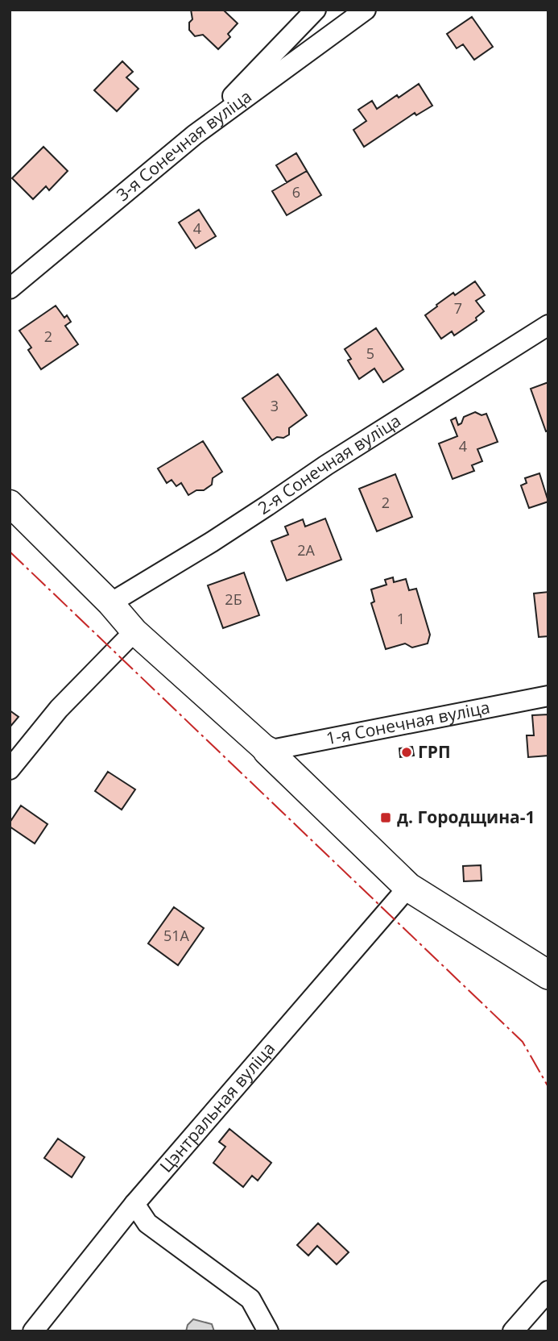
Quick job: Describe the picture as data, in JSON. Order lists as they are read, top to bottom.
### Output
{
  "streets": {
    "street": [
      "3-я Сонечная вуліца",
      "2-я Сонечная вуліца",
      "1-я Сонечная вуліца",
      "Цэнтральная вуліца"
    ]
  },
  "places": {
    "other": ["ГРП"],
    "transit": ["д. Городщина-1"]
  },
  "house_numbers": [
    "6",
    "4",
    "7",
    "2",
    "5",
    "3",
    "4",
    "2",
    "2А",
    "2Б",
    "1",
    "51А"
  ]
}
